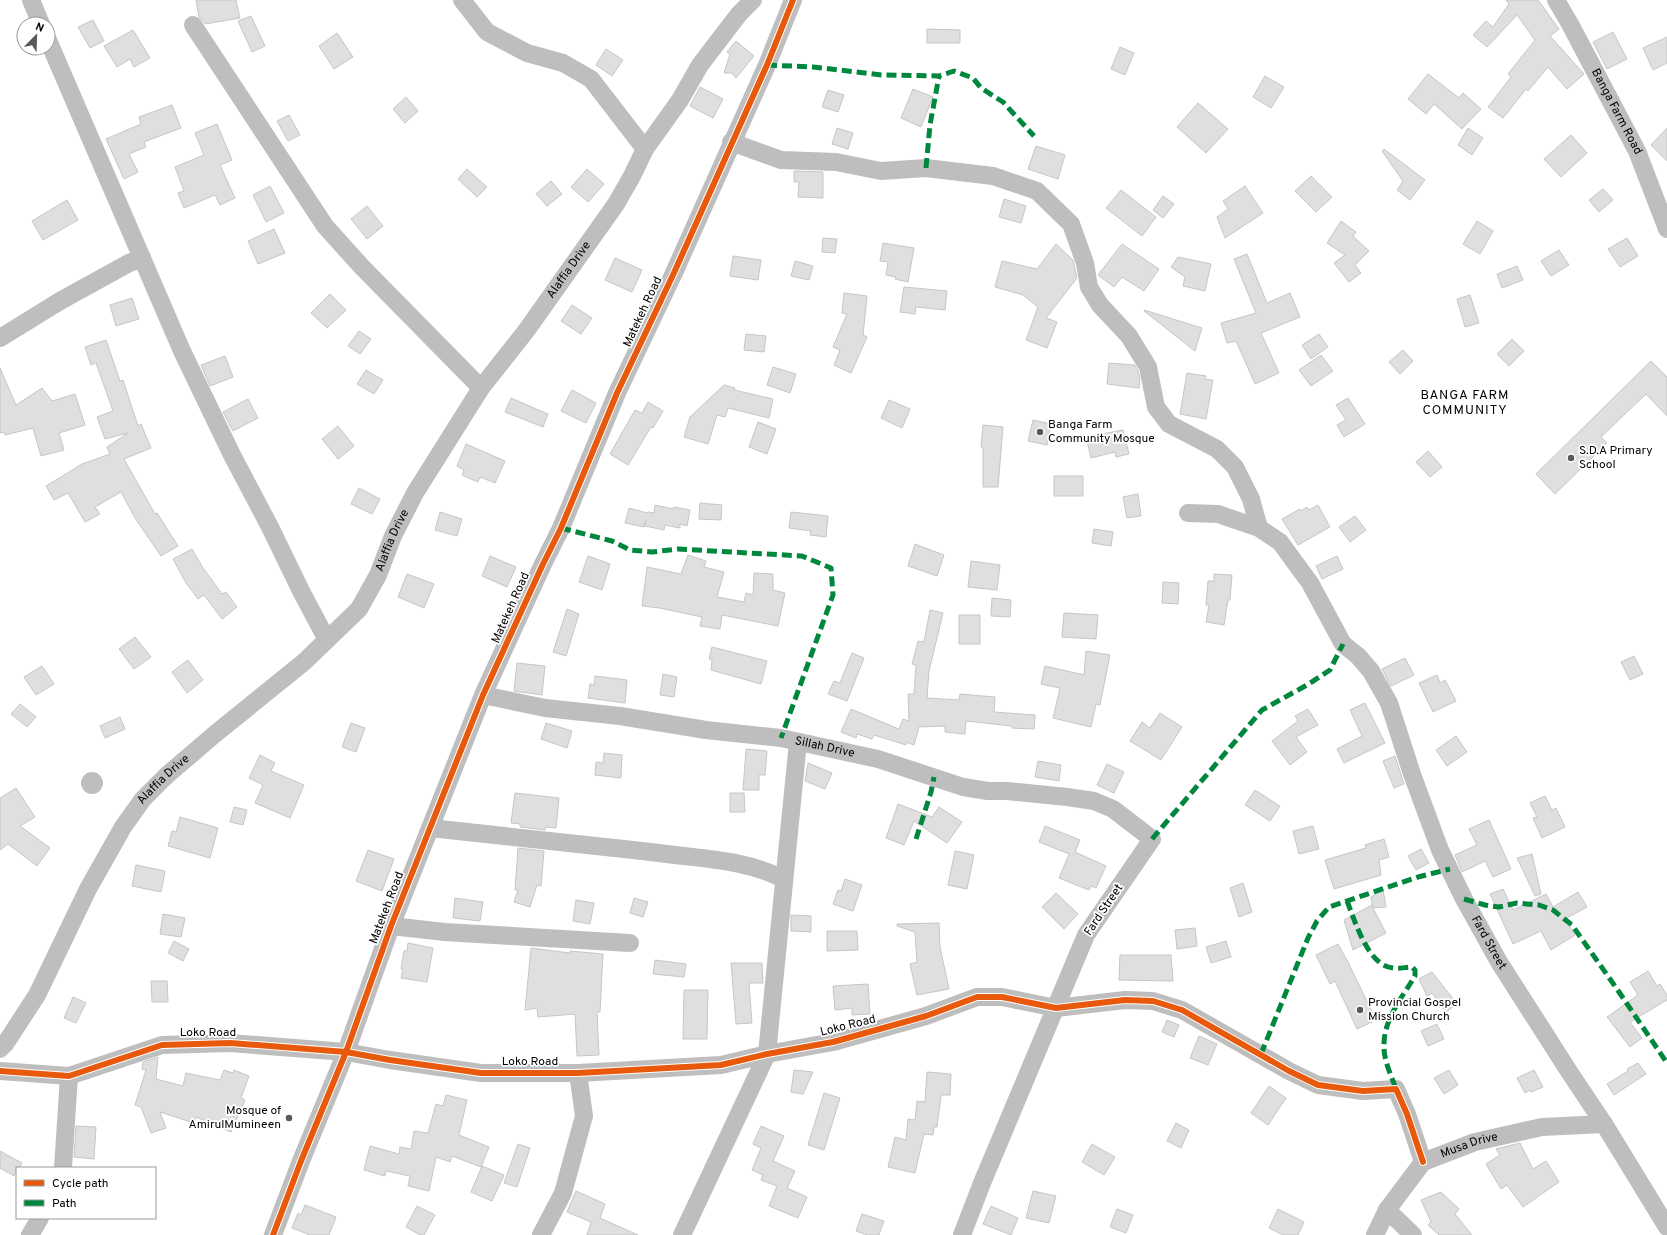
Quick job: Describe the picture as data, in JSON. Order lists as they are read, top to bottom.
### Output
{
  "streets": {
    "street": [
      "Banga Farm Road",
      "Alaffia Drive",
      "Matekeh Road",
      "Sillah Drive",
      "Fard Street",
      "Loko Road",
      "Musa Drive"
    ]
  },
  "crossings": [
    ["Matekeh Road", "Sillah Drive"],
    ["Matekeh Road", "Loko Road"],
    ["Sillah Drive", "Fard Street"],
    ["Fard Street", "Loko Road"],
    ["Fard Street", "Musa Drive"],
    ["Loko Road", "Musa Drive"]
  ],
  "districts": ["BANGA FARM COMMUNITY"],
  "places": [
    "Banga Farm Community Mosque",
    "S.D.A Primary School",
    "Provincial Gospel Mission Church",
    "Mosque of AmirulMumineen"
  ],
  "legend": ["Cycle path", "Path"],
  "north": "top right"
}
